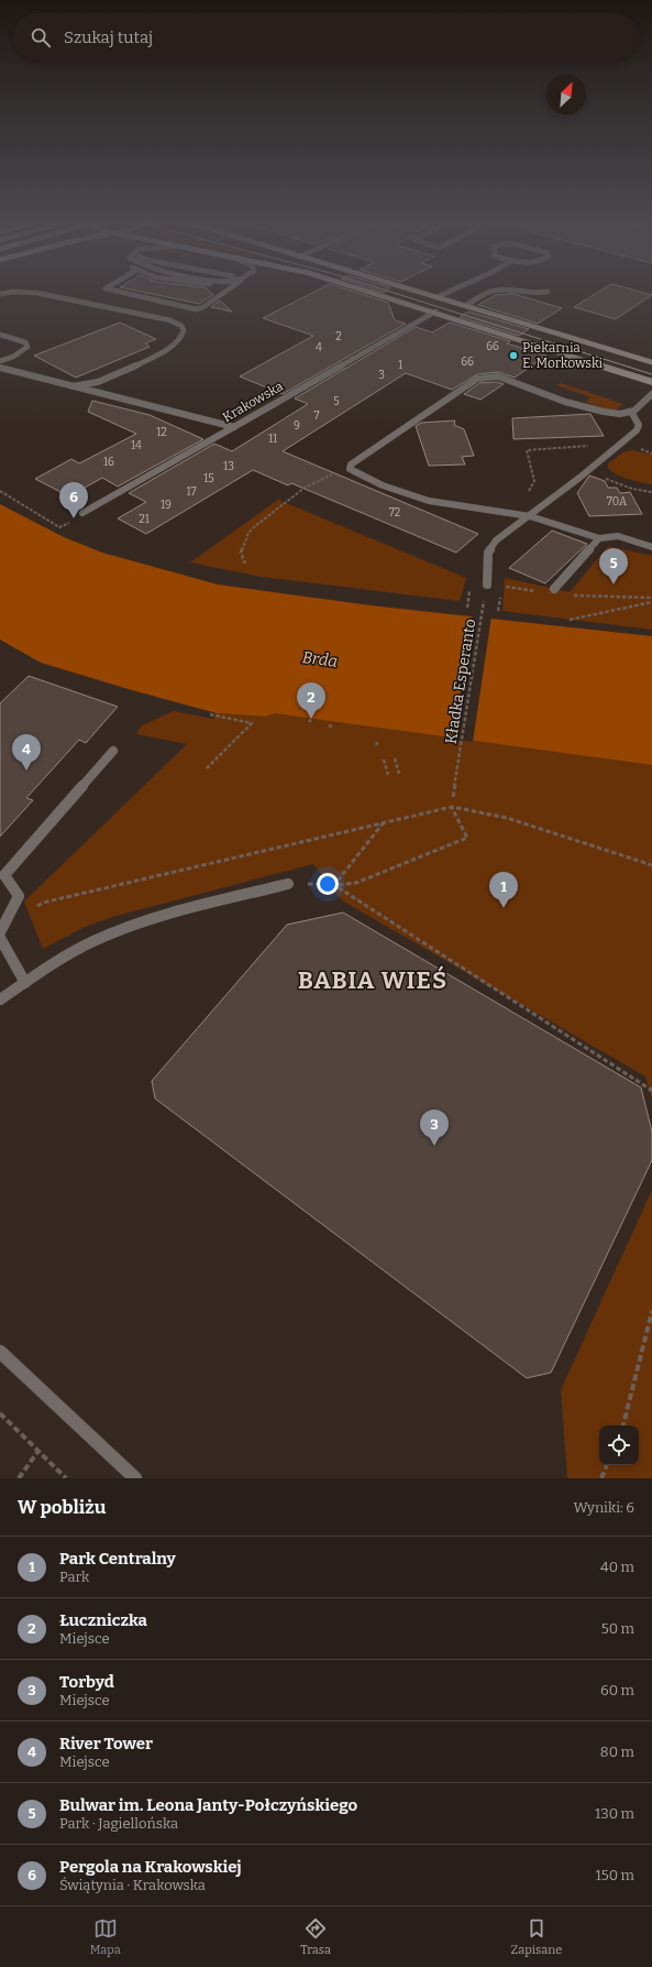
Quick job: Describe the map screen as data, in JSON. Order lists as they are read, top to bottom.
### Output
{
  "streets": {
    "street": ["Krakowska"],
    "path": ["Kładka Esperanto"]
  },
  "districts": ["BABIA WIEŚ"],
  "water": ["Brda"],
  "places": ["Piekarnia E. Morkowski"],
  "house_numbers": [
    "2",
    "66",
    "4",
    "66",
    "1",
    "3",
    "5",
    "7",
    "9",
    "12",
    "11",
    "14",
    "16",
    "13",
    "15",
    "17",
    "70A",
    "19",
    "72",
    "21"
  ],
  "north": "top right",
  "page": {
    "search": "Szukaj tutaj",
    "pins": [
      "6",
      "5",
      "2",
      "4",
      "1",
      "3"
    ],
    "heading": ["W pobliżu", "Wyniki: 6"],
    "list": [
      {
        "mark": "1",
        "name": "Park Centralny",
        "note": "Park",
        "value": "40 m"
      },
      {
        "mark": "2",
        "name": "Łuczniczka",
        "note": "Miejsce",
        "value": "50 m"
      },
      {
        "mark": "3",
        "name": "Torbyd",
        "note": "Miejsce",
        "value": "60 m"
      },
      {
        "mark": "4",
        "name": "River Tower",
        "note": "Miejsce",
        "value": "80 m"
      },
      {
        "mark": "5",
        "name": "Bulwar im. Leona Janty-Połczyńskiego",
        "note": "Park · Jagiellońska",
        "value": "130 m"
      },
      {
        "mark": "6",
        "name": "Pergola na Krakowskiej",
        "note": "Świątynia · Krakowska",
        "value": "150 m"
      }
    ],
    "nav": ["Mapa", "Trasa", "Zapisane"]
  }
}
